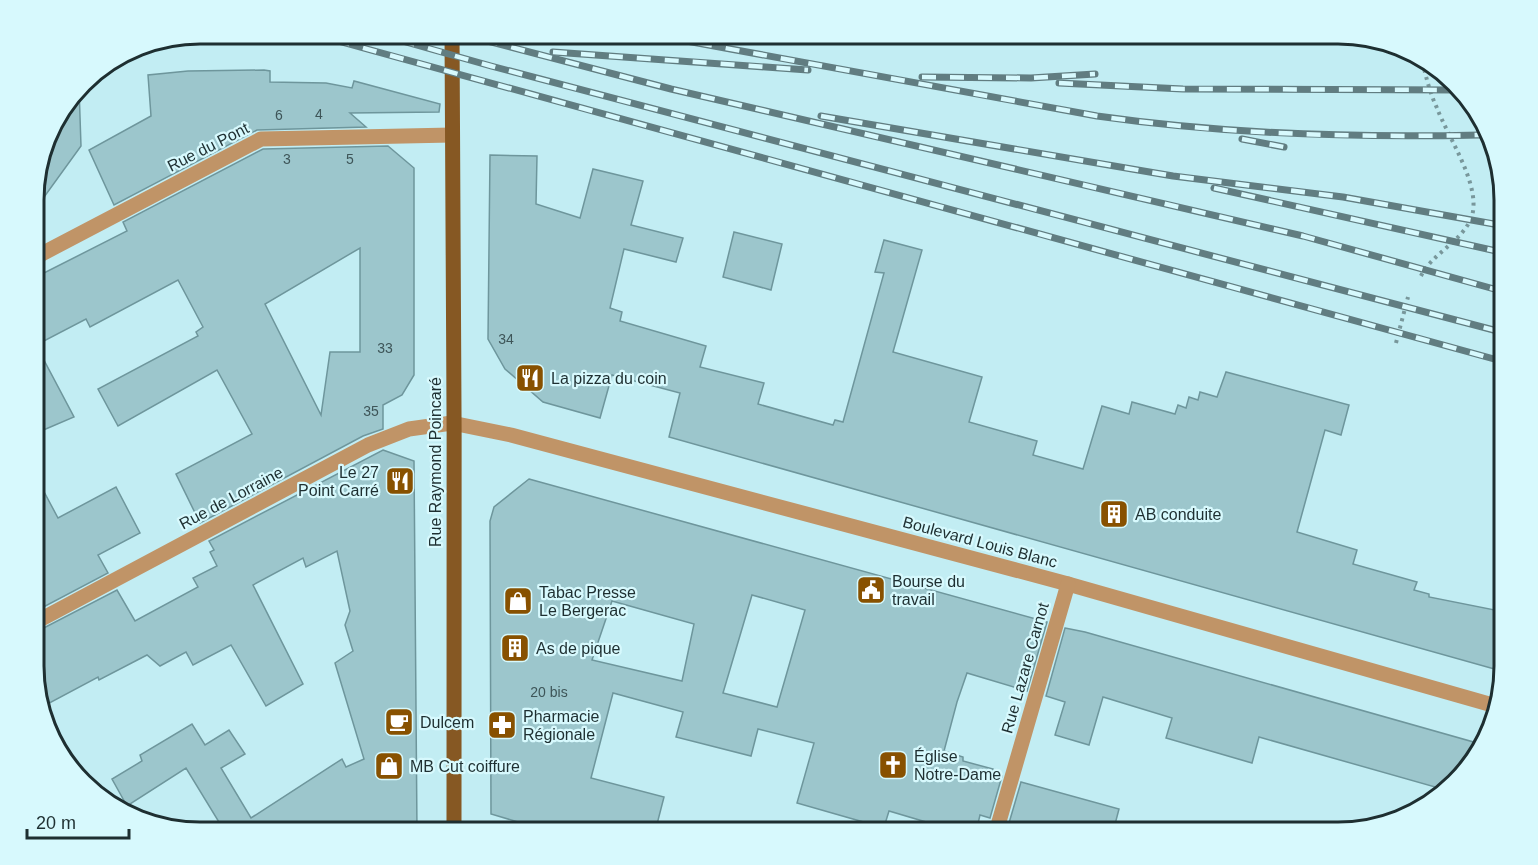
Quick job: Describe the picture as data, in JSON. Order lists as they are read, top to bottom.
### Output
{
  "streets": {
    "main road": ["Rue Raymond Poincaré"],
    "street": [
      "Rue du Pont",
      "Rue de Lorraine",
      "Boulevard Louis Blanc",
      "Rue Lazare Carnot"
    ]
  },
  "crossings": [
    ["Rue du Pont", "Rue Raymond Poincaré"],
    ["Rue Raymond Poincaré", "Rue de Lorraine"],
    ["Rue Raymond Poincaré", "Boulevard Louis Blanc"],
    ["Rue de Lorraine", "Boulevard Louis Blanc"],
    ["Boulevard Louis Blanc", "Rue Lazare Carnot"]
  ],
  "places": {
    "restaurant": ["La pizza du coin", "Le 27 Point Carré"],
    "building": ["AB conduite", "As de pique"],
    "public building": ["Bourse du travail"],
    "shop": ["Tabac Presse Le Bergerac", "MB Cut coiffure"],
    "cafe": ["Dulcem"],
    "pharmacy": ["Pharmacie Régionale"],
    "church": ["Église Notre-Dame"]
  },
  "house_numbers": [
    "4",
    "6",
    "3",
    "5",
    "34",
    "33",
    "35",
    "20 bis"
  ],
  "scale_bar": "20 m"
}
